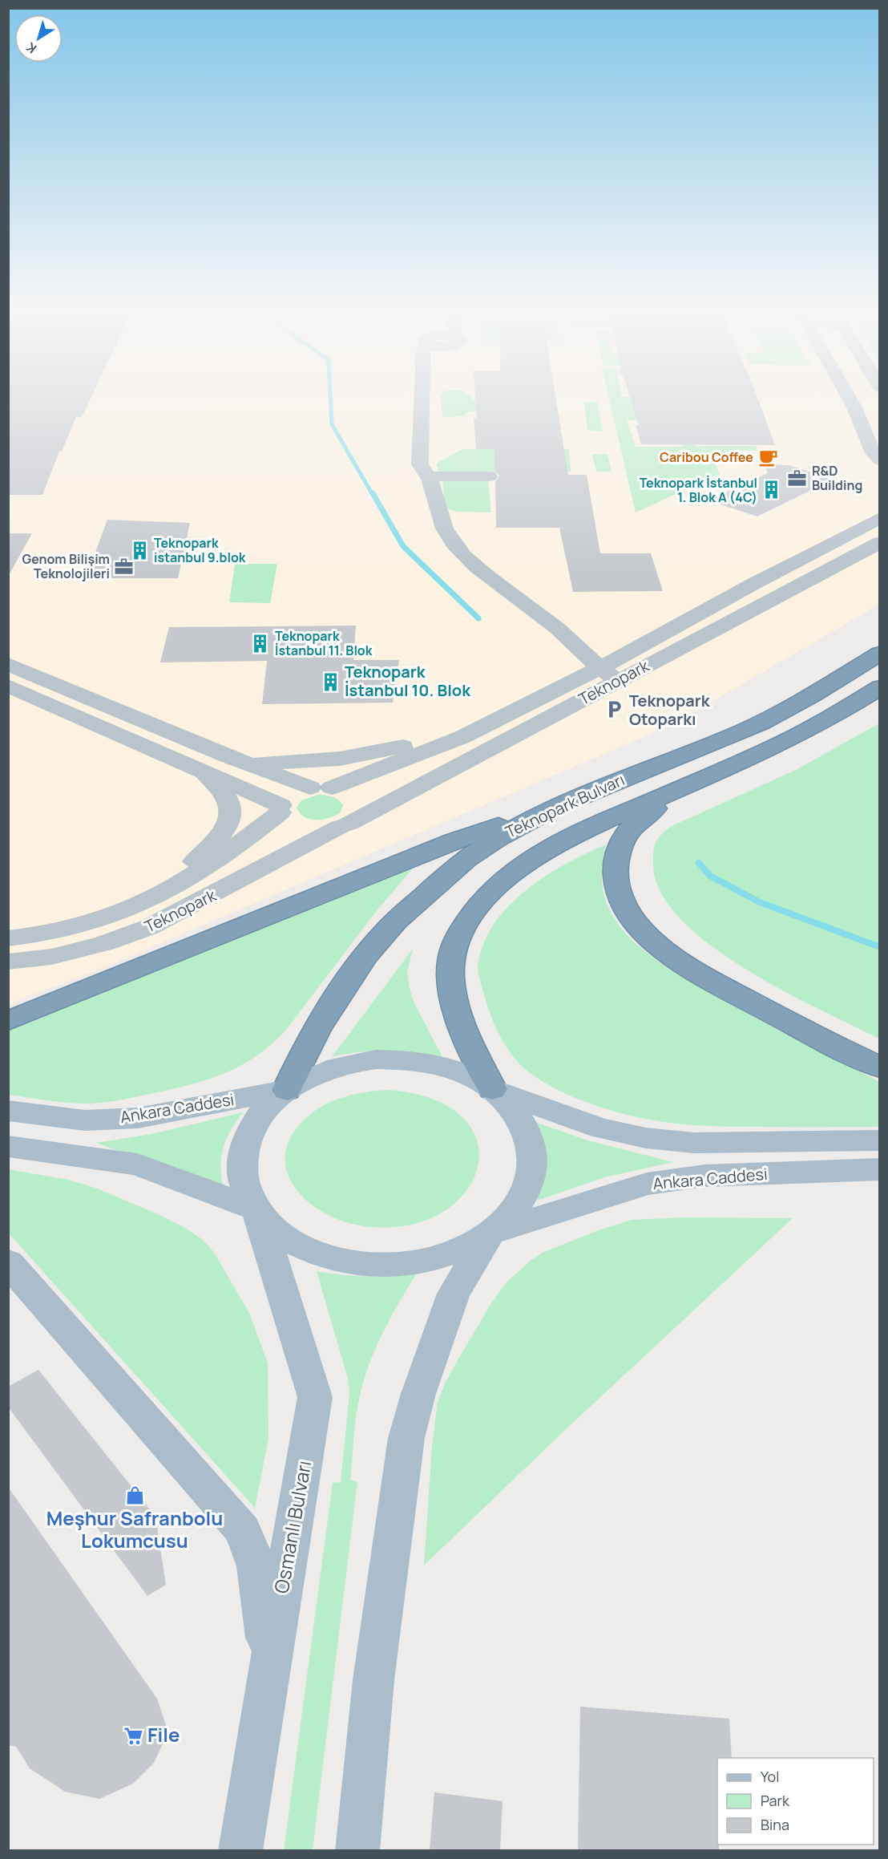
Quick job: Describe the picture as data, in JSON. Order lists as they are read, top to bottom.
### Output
{
  "streets": {
    "highway": ["Teknopark Bulvarı"],
    "main road": ["Ankara Caddesi", "Osmanlı Bulvarı"],
    "street": ["Teknopark"]
  },
  "crossings": [
    ["Teknopark Bulvarı", "Ankara Caddesi"]
  ],
  "places": {
    "cafe": ["Caribou Coffee"],
    "office": ["R&D Building", "Genom Bilişim Teknolojileri"],
    "building": [
      "Teknopark İstanbul 1. Blok A (4C)",
      "Teknopark istanbul 9.blok",
      "Teknopark İstanbul 11. Blok",
      "Teknopark İstanbul 10. Blok"
    ],
    "parking": ["Teknopark Otoparkı"],
    "shop": ["Meşhur Safranbolu Lokumcusu"],
    "supermarket": ["File"]
  },
  "legend": ["Yol", "Park", "Bina"],
  "north": "bottom left"
}
